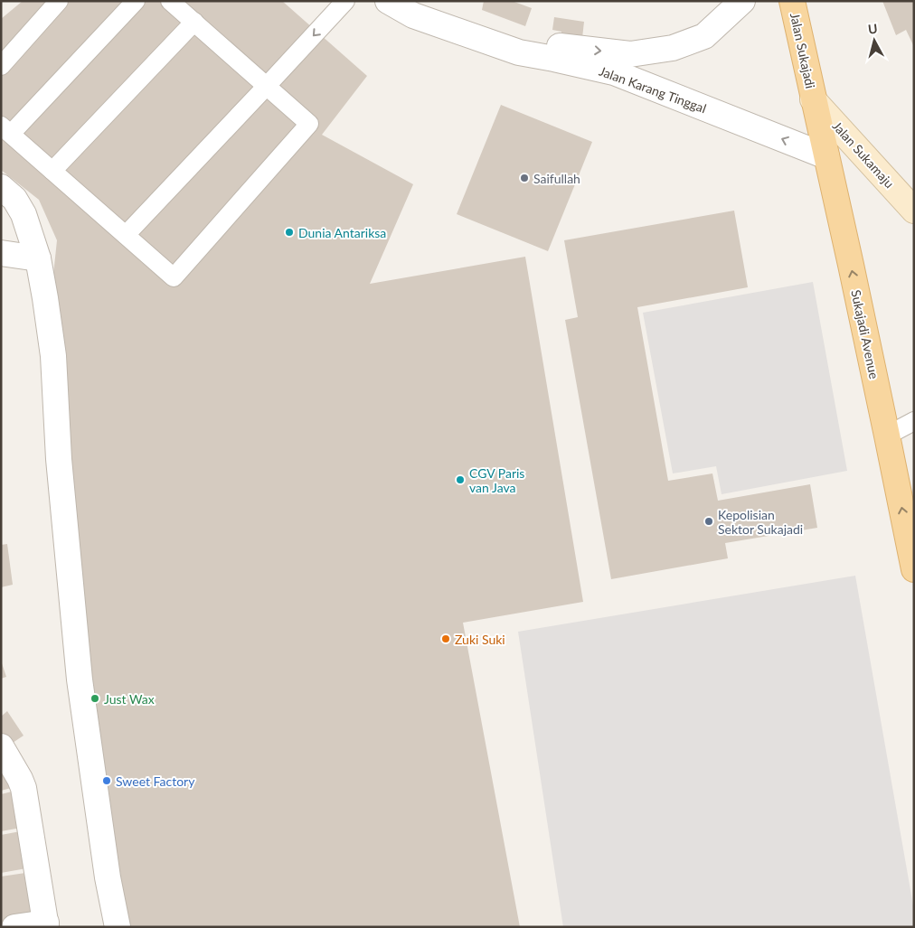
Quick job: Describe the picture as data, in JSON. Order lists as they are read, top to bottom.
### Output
{
  "streets": {
    "main road": ["Jalan Sukajadi", "Jalan Sukamaju", "Sukajadi Avenue"],
    "street": ["Jalan Karang Tinggal"]
  },
  "crossings": [
    ["Jalan Sukajadi", "Jalan Sukamaju"],
    ["Jalan Sukajadi", "Sukajadi Avenue"],
    ["Jalan Karang Tinggal", "Sukajadi Avenue"],
    ["Jalan Sukamaju", "Sukajadi Avenue"]
  ],
  "one_way": ["Sukajadi Avenue"],
  "places": [
    "Saifullah",
    "Dunia Antariksa",
    "CGV Paris van Java",
    "Kepolisian Sektor Sukajadi",
    "Zuki Suki",
    "Just Wax",
    "Sweet Factory"
  ],
  "north": "top"
}
